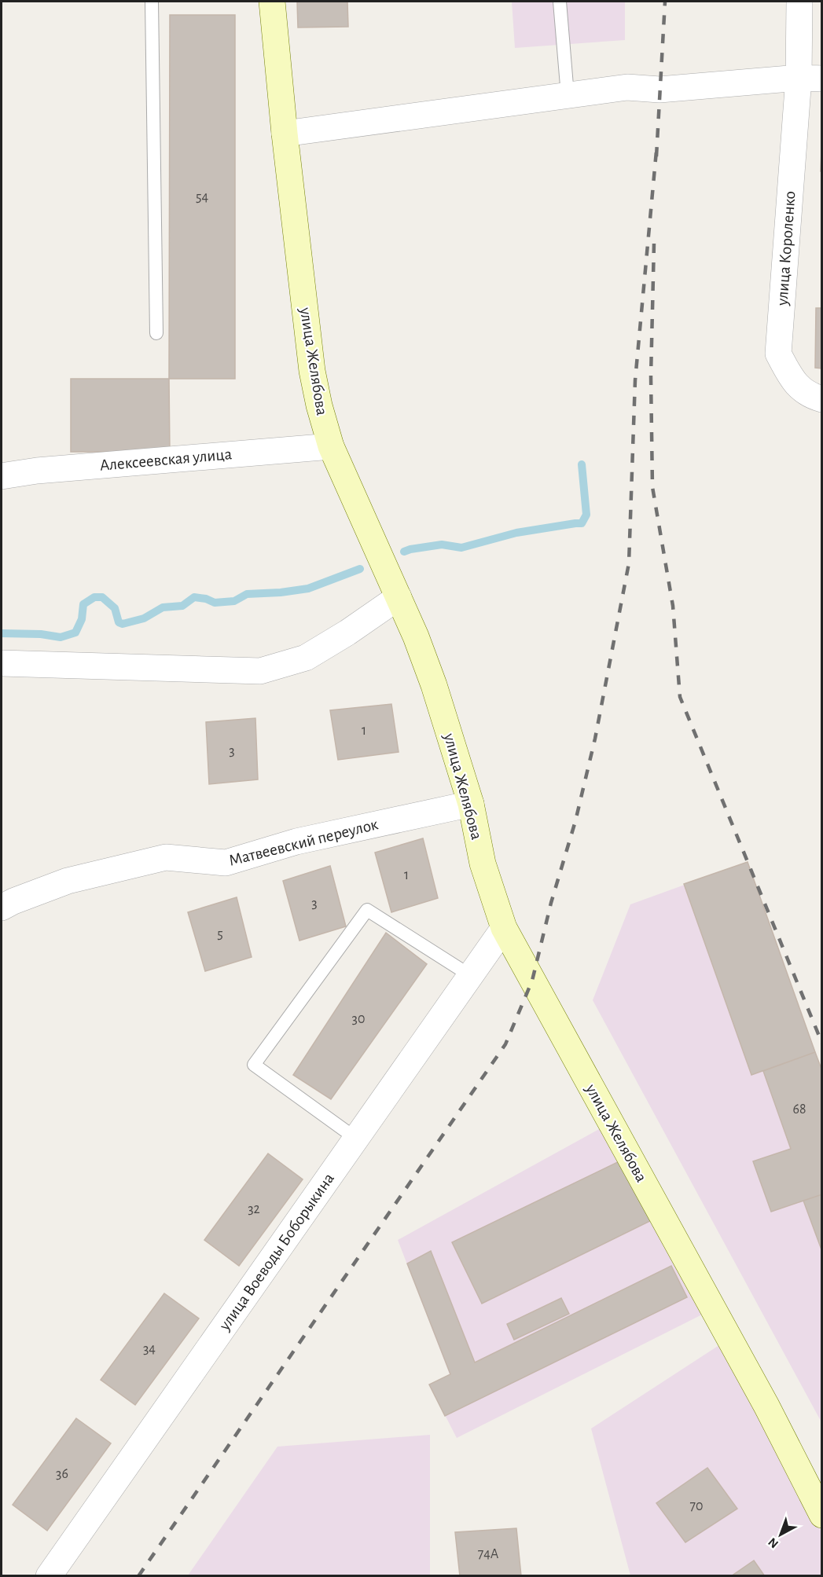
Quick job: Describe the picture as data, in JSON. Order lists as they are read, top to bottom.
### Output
{
  "streets": {
    "main road": ["улица Желябова"],
    "street": [
      "улица Короленко",
      "Алексеевская улица",
      "Матвеевский переулок",
      "улица Воеводы Боборыкина"
    ]
  },
  "crossings": [
    ["улица Желябова", "Алексеевская улица"],
    ["улица Желябова", "Матвеевский переулок"],
    ["улица Желябова", "улица Воеводы Боборыкина"]
  ],
  "house_numbers": [
    "54",
    "1",
    "3",
    "1",
    "3",
    "5",
    "30",
    "68",
    "32",
    "34",
    "36",
    "70",
    "74А"
  ],
  "north": "bottom left"
}
